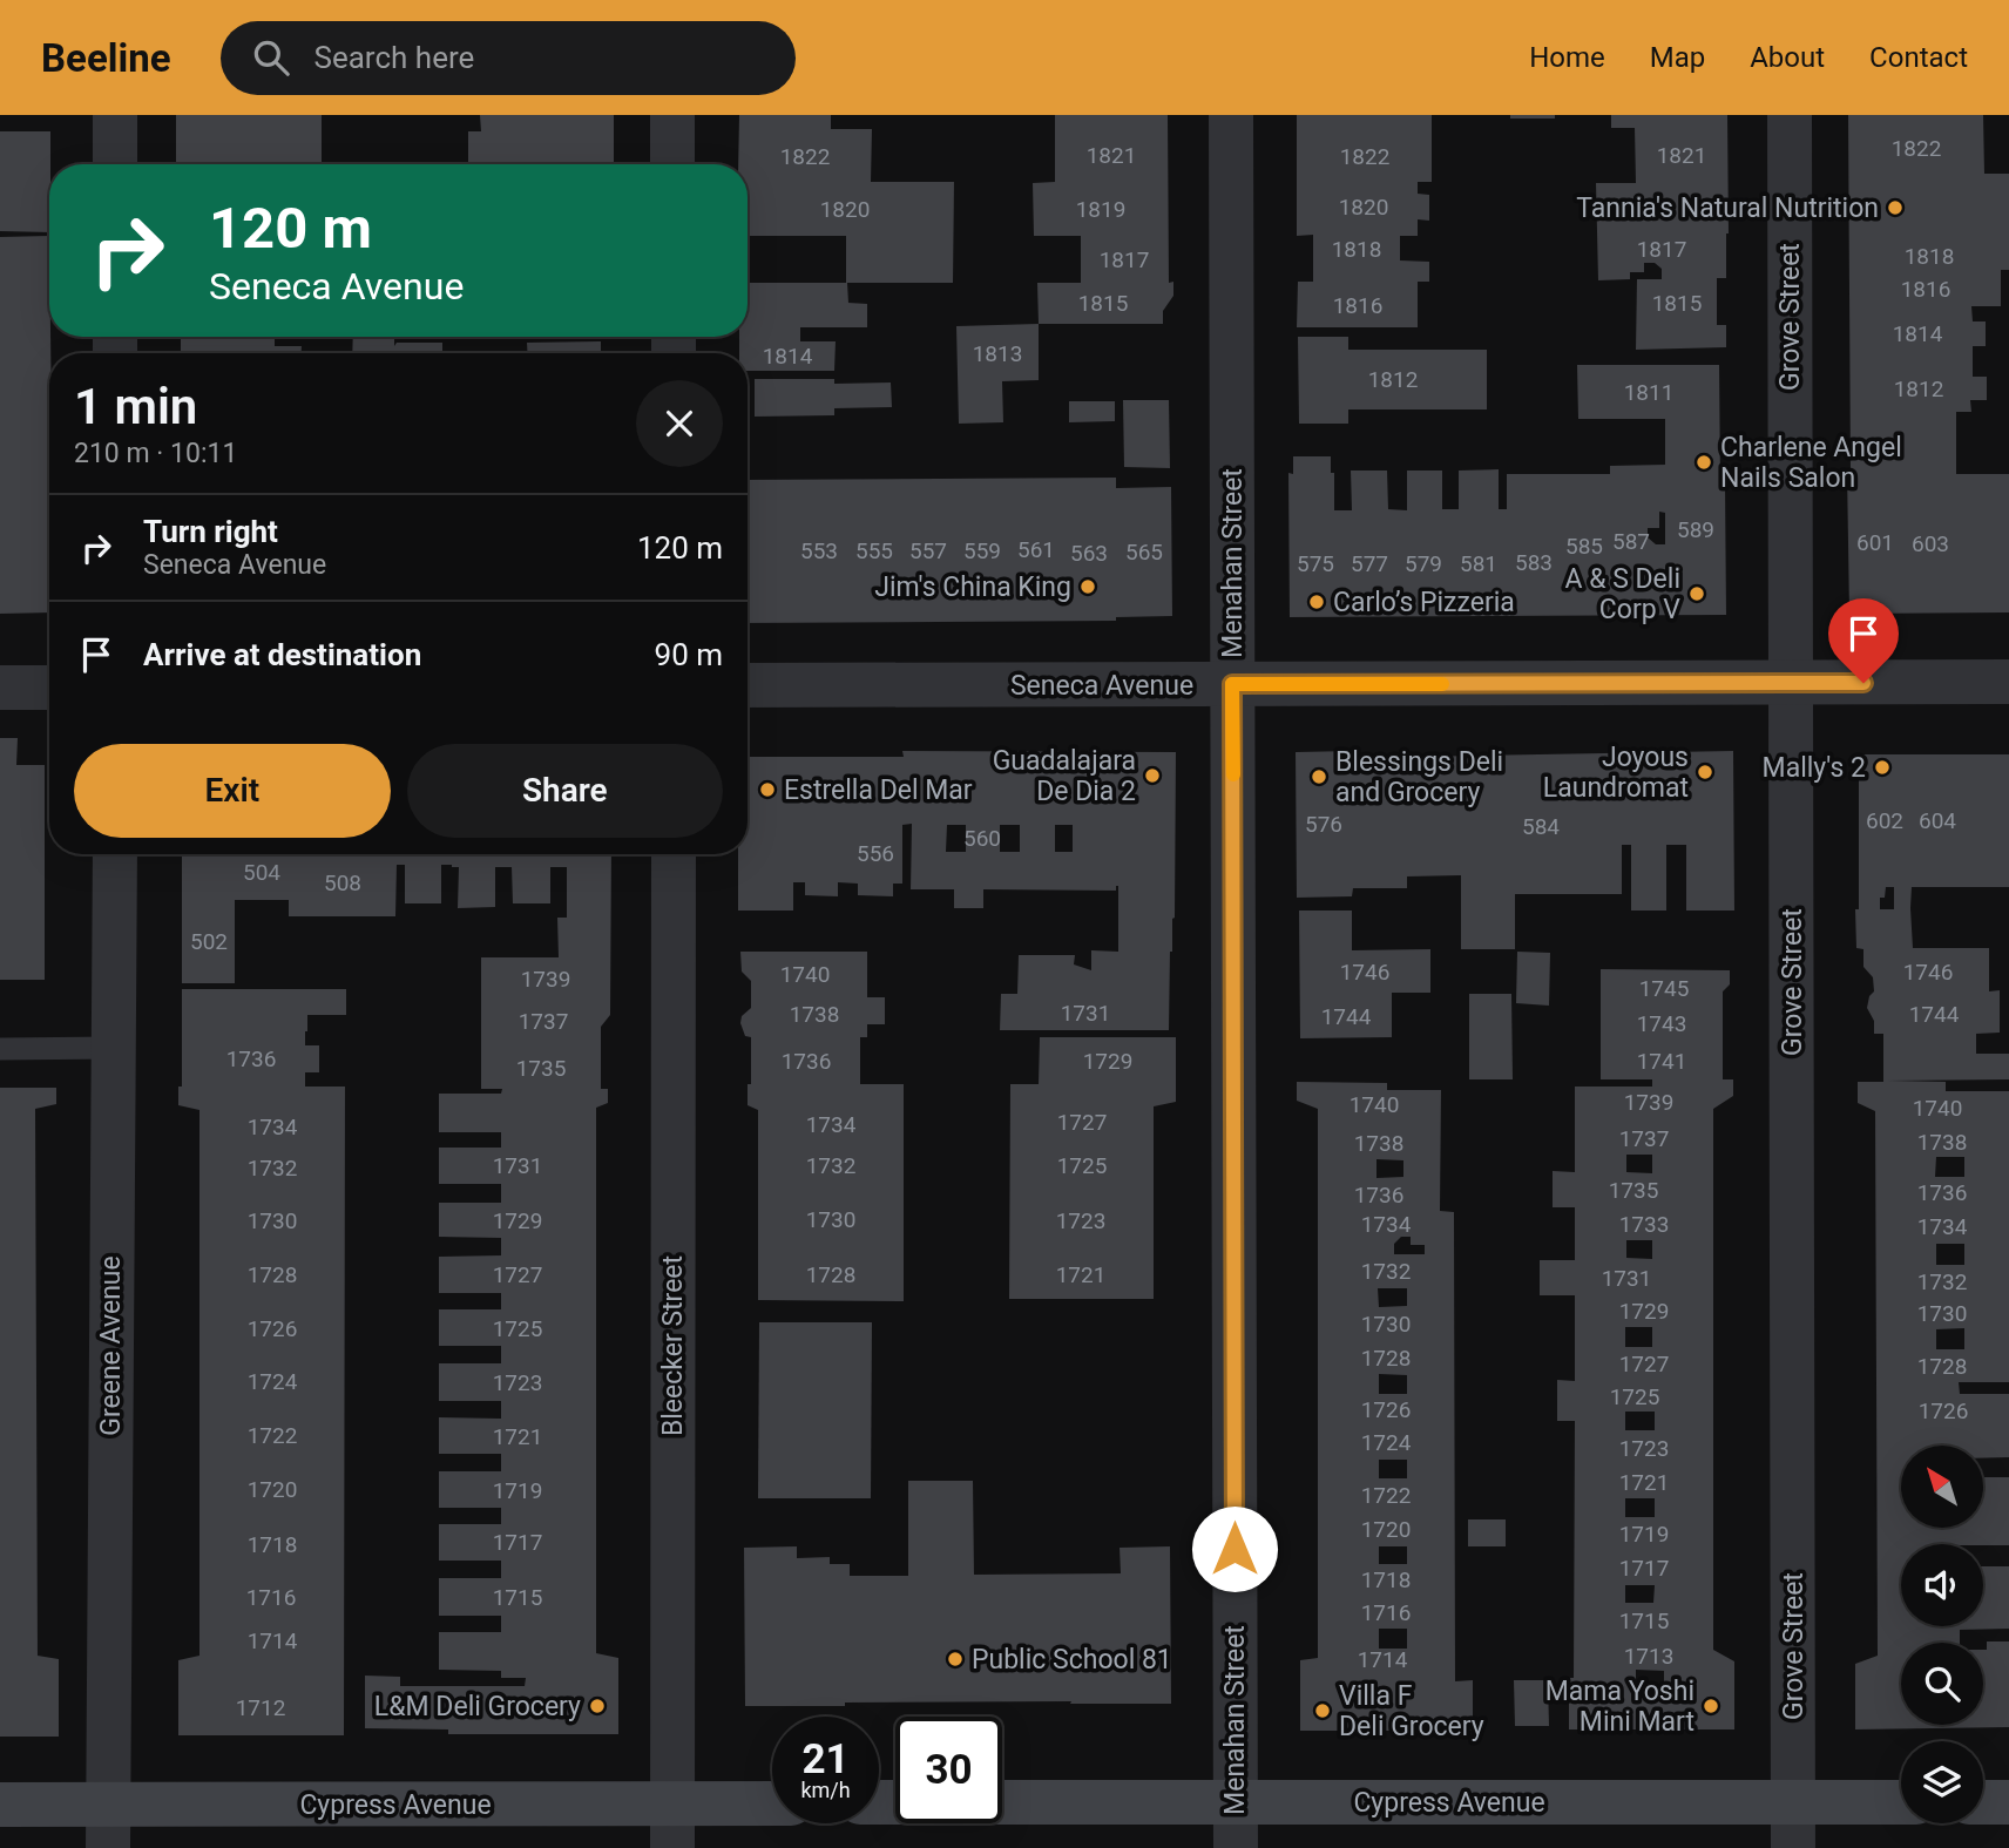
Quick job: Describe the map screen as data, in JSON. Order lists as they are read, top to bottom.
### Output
{
  "streets": {
    "main road": ["Cypress Avenue"],
    "street": [
      "Grove Street",
      "Menahan Street",
      "Seneca Avenue",
      "Greene Avenue",
      "Bleecker Street"
    ]
  },
  "crossings": [
    ["Grove Street", "Seneca Avenue"],
    ["Grove Street", "Cypress Avenue"],
    ["Menahan Street", "Seneca Avenue"],
    ["Menahan Street", "Cypress Avenue"],
    ["Greene Avenue", "Cypress Avenue"],
    ["Bleecker Street", "Cypress Avenue"]
  ],
  "places": [
    "Tannia's Natural Nutrition",
    "Charlene Angel Nails Salon",
    "Jim's China King",
    "A & S Deli Corp V",
    "Carlo’s Pizzeria",
    "Mally's 2",
    "Joyous Laundromat",
    "Guadalajara De Dia 2",
    "Blessings Deli and Grocery",
    "Estrella Del Mar",
    "Public School 81",
    "L&M Deli Grocery",
    "Mama Yoshi Mini Mart",
    "Villa F Deli Grocery"
  ],
  "house_numbers": [
    "1822",
    "1821",
    "1821",
    "1822",
    "1822",
    "1820",
    "1820",
    "1819",
    "1818",
    "1817",
    "1818",
    "1817",
    "1816",
    "1815",
    "1815",
    "1816",
    "1814",
    "1813",
    "1814",
    "1812",
    "1812",
    "1811",
    "589",
    "587",
    "601",
    "603",
    "585",
    "561",
    "553",
    "555",
    "557",
    "559",
    "565",
    "563",
    "583",
    "575",
    "577",
    "579",
    "581",
    "602",
    "604",
    "576",
    "584",
    "560",
    "556",
    "504",
    "508",
    "502",
    "1746",
    "1746",
    "1740",
    "1739",
    "1745",
    "1731",
    "1738",
    "1744",
    "1744",
    "1737",
    "1743",
    "1736",
    "1736",
    "1729",
    "1741",
    "1735",
    "1739",
    "1740",
    "1740",
    "1727",
    "1734",
    "1734",
    "1737",
    "1738",
    "1738",
    "1731",
    "1732",
    "1725",
    "1732",
    "1735",
    "1736",
    "1736",
    "1730",
    "1730",
    "1729",
    "1723",
    "1734",
    "1733",
    "1734",
    "1732",
    "1728",
    "1727",
    "1728",
    "1721",
    "1731",
    "1732",
    "1729",
    "1730",
    "1730",
    "1726",
    "1725",
    "1728",
    "1727",
    "1728",
    "1724",
    "1723",
    "1725",
    "1726",
    "1726",
    "1722",
    "1721",
    "1724",
    "1723",
    "1721",
    "1720",
    "1719",
    "1722",
    "1720",
    "1719",
    "1717",
    "1718",
    "1717",
    "1718",
    "1716",
    "1715",
    "1716",
    "1715",
    "1714",
    "1713",
    "1714",
    "1712"
  ],
  "north": "top left",
  "page": {
    "header": "Beeline",
    "search": "Search here",
    "nav": [
      "Home",
      "Map",
      "About",
      "Contact"
    ],
    "turn": ["120 m", "Seneca Avenue"],
    "heading": ["1 min", "210 m · 10:11"],
    "list": [
      {
        "name": "Turn right",
        "note": "Seneca Avenue",
        "value": "120 m"
      },
      {
        "name": "Arrive at destination",
        "value": "90 m"
      }
    ],
    "buttons": ["Exit", "Share"],
    "speed": "21 km/h",
    "limit": "30"
  }
}
